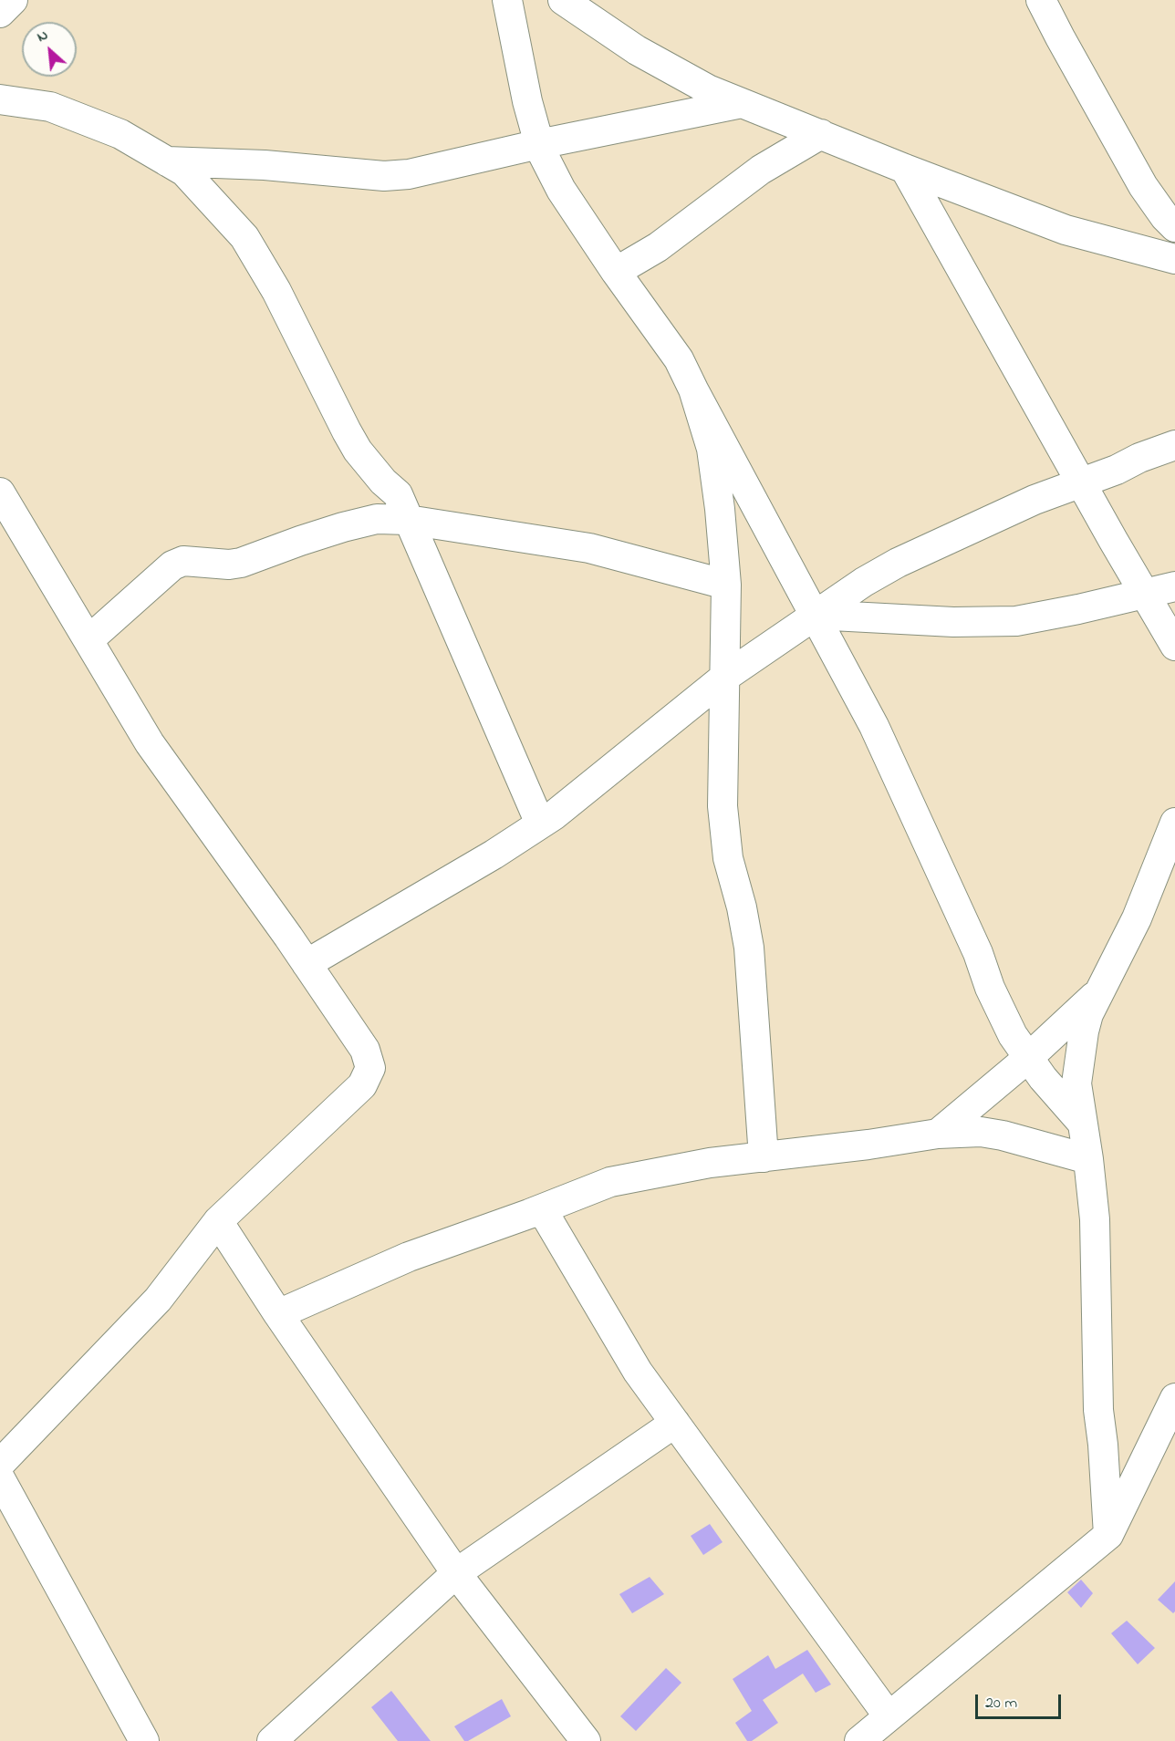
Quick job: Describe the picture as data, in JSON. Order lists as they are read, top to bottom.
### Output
{
  "scale_bar": "20 m",
  "north": "top left"
}
